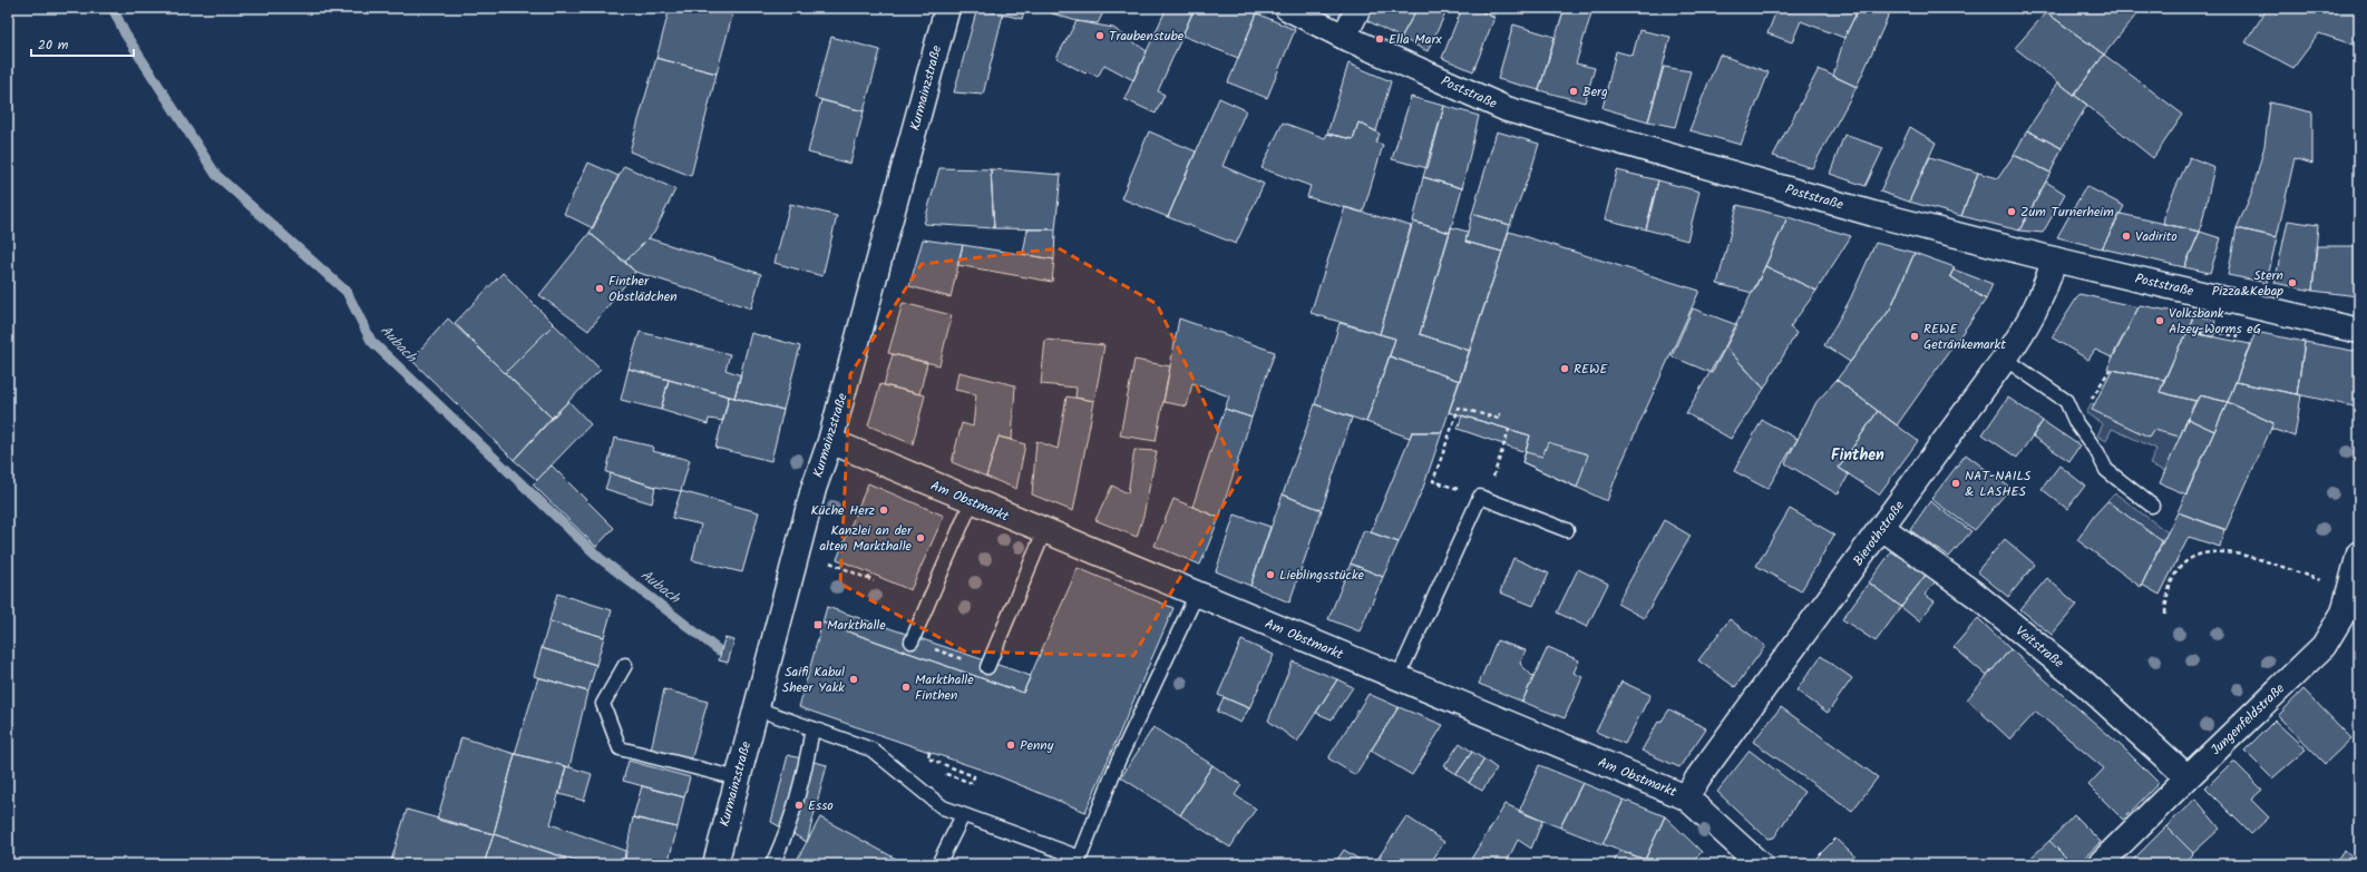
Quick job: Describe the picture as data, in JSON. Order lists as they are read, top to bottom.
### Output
{
  "streets": {
    "main road": [
      "Kurmainzstraße",
      "Poststraße",
      "Am Obstmarkt",
      "Bierothstraße",
      "Veitstraße",
      "Jungenfeldstraße"
    ]
  },
  "crossings": [
    ["Kurmainzstraße", "Am Obstmarkt"],
    ["Poststraße", "Bierothstraße"],
    ["Am Obstmarkt", "Bierothstraße"],
    ["Bierothstraße", "Veitstraße"],
    ["Veitstraße", "Jungenfeldstraße"]
  ],
  "districts": ["Finthen"],
  "water": ["Aubach"],
  "places": {
    "other": [
      "Traubenstube",
      "Ella Marx",
      "Berg",
      "Zum Turnerheim",
      "Vadirito",
      "Stern Pizza&Kebap",
      "Finther Obstlädchen",
      "Volksbank Alzey-Worms eG",
      "REWE Getränkemarkt",
      "REWE",
      "NAT-NAILS & LASHES",
      "Küche Herz",
      "Kanzlei an der alten Markthalle",
      "Lieblingsstücke",
      "Saifi Kabul Sheer Yakk",
      "Markthalle Finthen",
      "Penny",
      "Esso"
    ],
    "transit": ["Markthalle"]
  },
  "scale_bar": "20 m"
}
